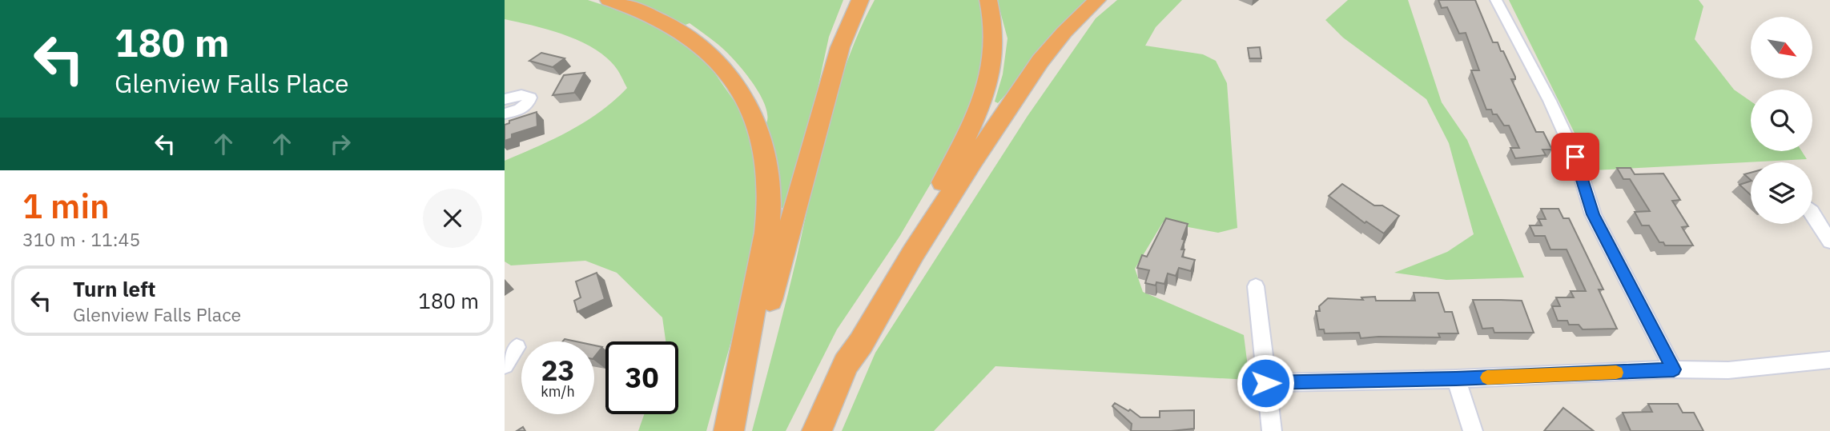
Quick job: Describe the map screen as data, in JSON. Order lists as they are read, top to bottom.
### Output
{
  "north": "bottom right",
  "page": {
    "turn": ["180 m", "Glenview Falls Place"],
    "heading": ["1 min", "310 m · 11:45"],
    "list": [
      {
        "name": "Turn left",
        "note": "Glenview Falls Place",
        "value": "180 m"
      }
    ],
    "speed": "23 km/h",
    "limit": "30"
  }
}
